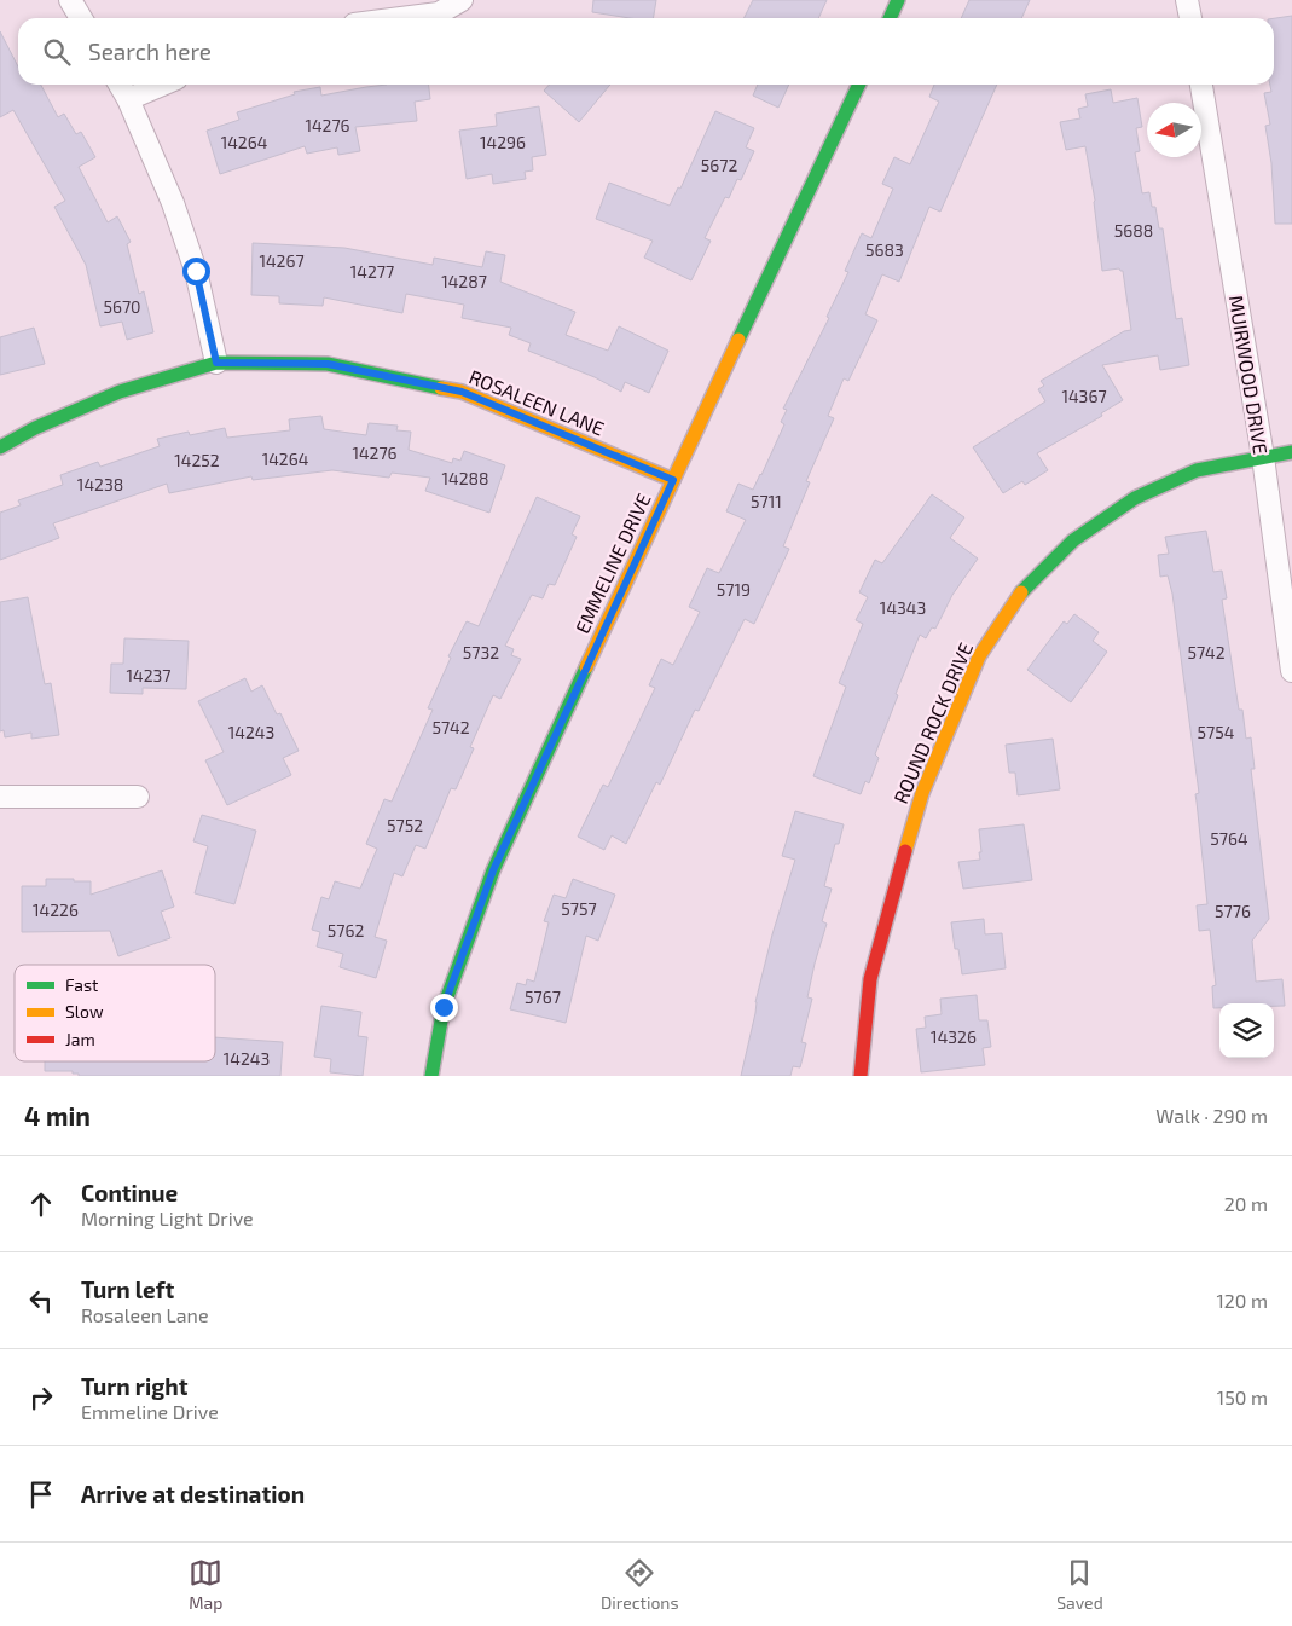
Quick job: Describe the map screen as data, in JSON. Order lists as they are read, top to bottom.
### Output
{
  "streets": {
    "street": [
      "MUIRWOOD DRIVE",
      "ROSALEEN LANE",
      "EMMELINE DRIVE",
      "ROUND ROCK DRIVE"
    ]
  },
  "crossings": [
    ["MUIRWOOD DRIVE", "ROUND ROCK DRIVE"],
    ["ROSALEEN LANE", "EMMELINE DRIVE"]
  ],
  "house_numbers": [
    "14276",
    "14264",
    "14296",
    "5672",
    "5688",
    "5683",
    "14267",
    "14277",
    "14287",
    "5670",
    "14367",
    "14276",
    "14264",
    "14252",
    "14288",
    "14238",
    "5711",
    "5719",
    "14343",
    "5732",
    "5742",
    "14237",
    "5742",
    "14243",
    "5754",
    "5752",
    "5764",
    "5757",
    "14226",
    "5776",
    "5762",
    "5767",
    "14326",
    "14243"
  ],
  "legend": ["Fast", "Slow", "Jam"],
  "north": "left",
  "page": {
    "search": "Search here",
    "heading": ["4 min", "Walk · 290 m"],
    "list": [
      ["Continue", "Morning Light Drive", "20 m"],
      ["Turn left", "Rosaleen Lane", "120 m"],
      ["Turn right", "Emmeline Drive", "150 m"],
      "Arrive at destination"
    ],
    "nav": ["Map", "Directions", "Saved"]
  }
}
